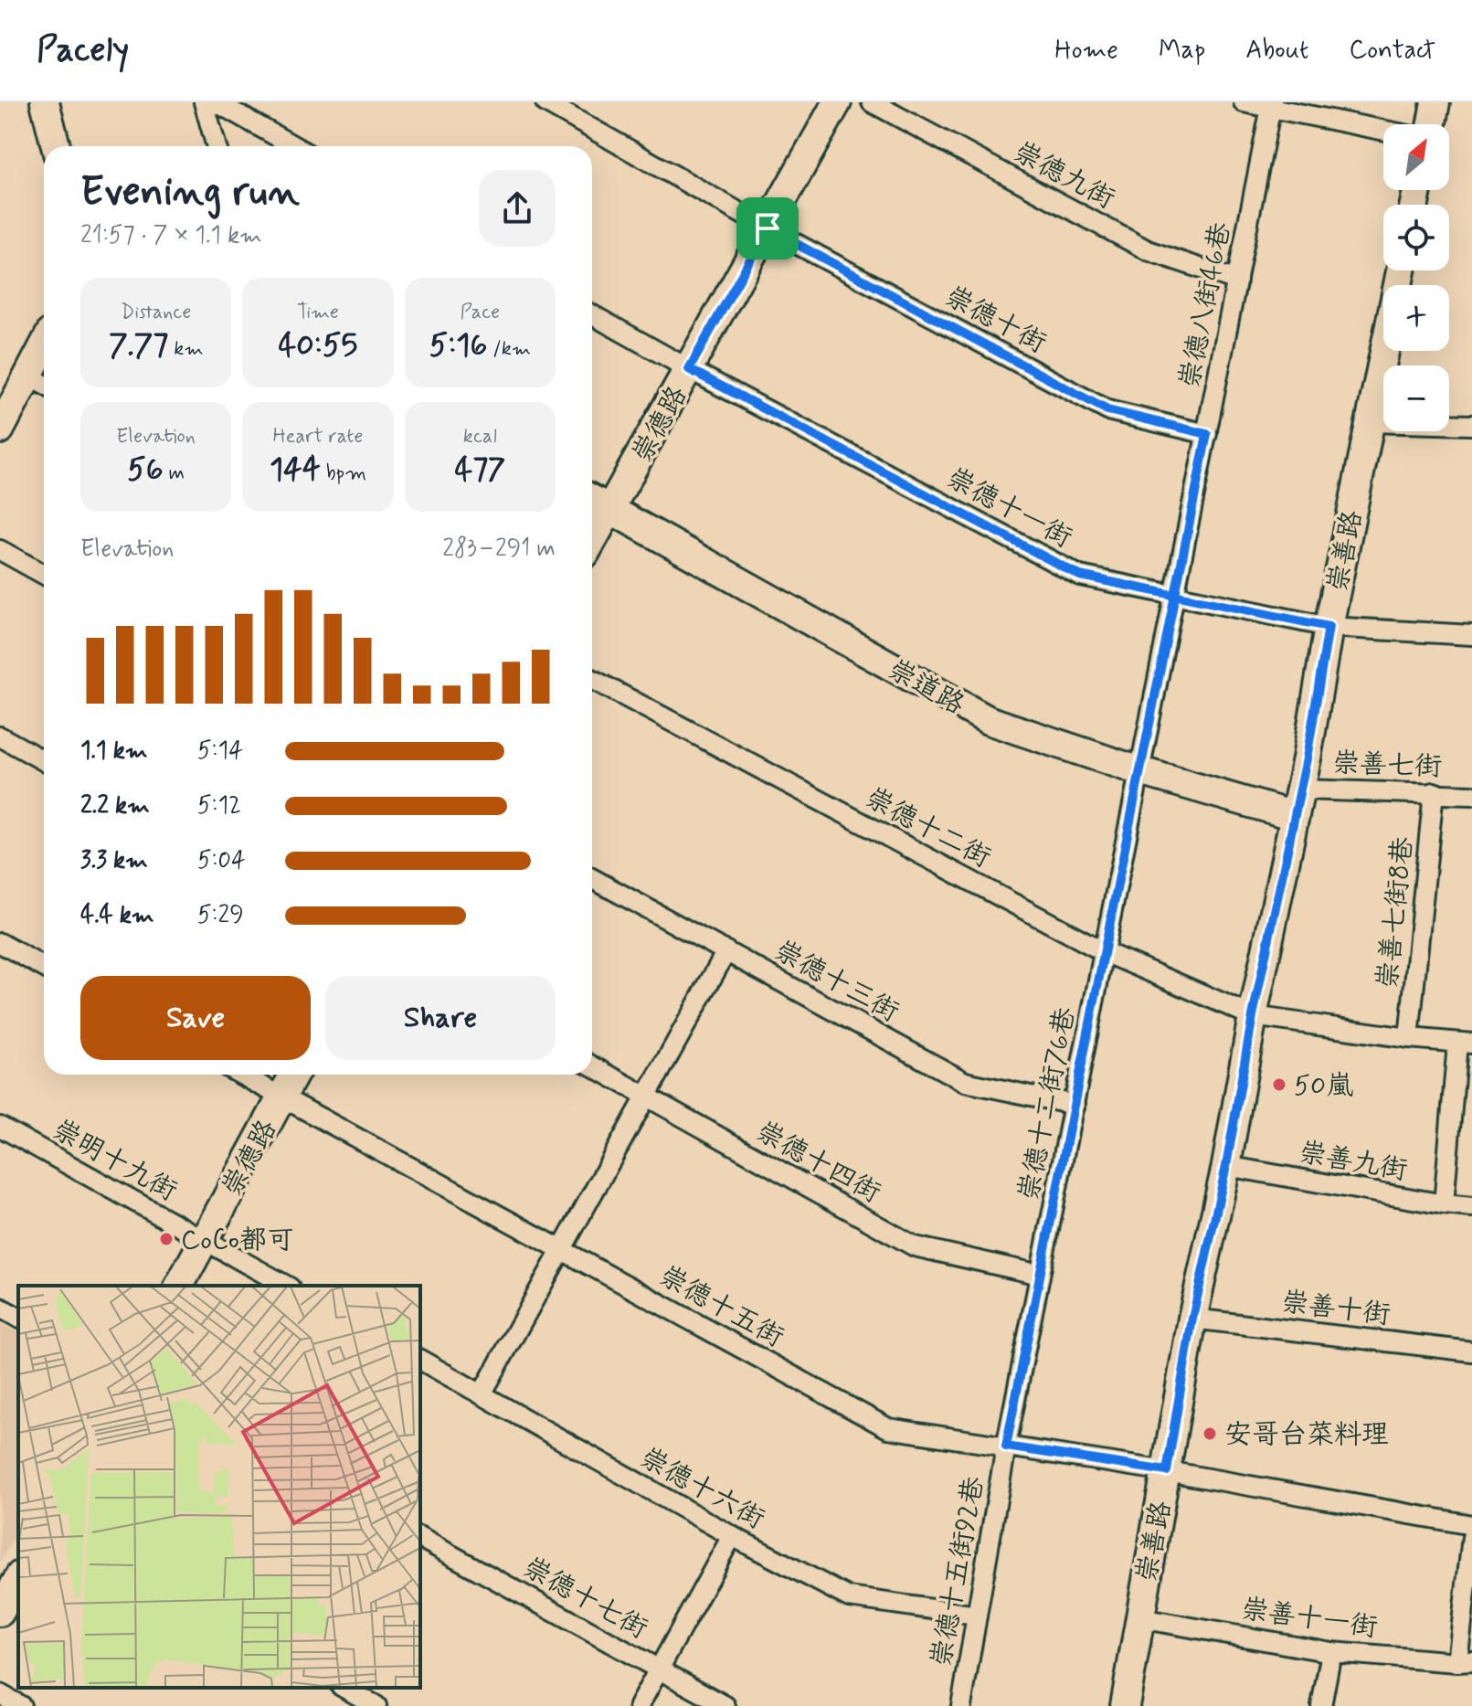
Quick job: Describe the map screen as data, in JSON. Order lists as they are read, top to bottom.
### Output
{
  "streets": {
    "street": [
      "崇德九街",
      "崇德八街46巷",
      "崇德十街",
      "崇德路",
      "崇德十一街",
      "崇善路",
      "崇道路",
      "崇善七街",
      "崇德十二街",
      "崇善七街8巷",
      "崇德十三街",
      "崇德十二街76巷",
      "崇明十九街",
      "崇善九街",
      "崇德十四街",
      "崇德十五街",
      "崇善十街",
      "崇德十六街",
      "崇德十五街92巷",
      "崇德十七街",
      "崇善十一街"
    ]
  },
  "crossings": [
    ["崇德九街", "崇德八街46巷"],
    ["崇德八街46巷", "崇德十街"],
    ["崇德八街46巷", "崇德十一街"],
    ["崇德八街46巷", "崇道路"],
    ["崇德八街46巷", "崇德十二街76巷"],
    ["崇德十街", "崇德路"],
    ["崇德路", "崇德十一街"],
    ["崇德路", "崇道路"],
    ["崇德路", "崇明十九街"],
    ["崇德路", "崇德十五街"],
    ["崇德十一街", "崇善路"],
    ["崇善路", "崇道路"],
    ["崇善路", "崇善七街"],
    ["崇善路", "崇德十二街"],
    ["崇善路", "崇善九街"],
    ["崇善路", "崇德十五街"],
    ["崇善路", "崇善十街"],
    ["崇善路", "崇善十一街"],
    ["崇道路", "崇善七街"],
    ["崇道路", "崇德十二街76巷"],
    ["崇善七街", "崇善七街8巷"],
    ["崇德十二街", "崇善七街8巷"],
    ["崇德十二街", "崇德十二街76巷"],
    ["崇德十三街", "崇德十二街76巷"],
    ["崇德十二街76巷", "崇德十四街"],
    ["崇德十二街76巷", "崇德十五街"],
    ["崇德十二街76巷", "崇德十五街92巷"],
    ["崇德十五街", "崇德十五街92巷"],
    ["崇德十六街", "崇德十五街92巷"]
  ],
  "places": ["50嵐", "CoCo都可", "安哥台菜料理"],
  "north": "top right",
  "page": {
    "header": "Pacely",
    "nav": [
      "Home",
      "Map",
      "About",
      "Contact"
    ],
    "map_buttons": ["+", "−"],
    "heading": ["Evening run", "21:57 · 7 × 1.1 km"],
    "stats": [
      ["Distance", "7.77 km"],
      ["Time", "40:55"],
      ["Pace", "5:16 /km"],
      ["Elevation", "56 m"],
      ["Heart rate", "144 bpm"],
      ["kcal", "477"]
    ],
    "chart": ["Elevation", "283–291 m"],
    "list": [
      {
        "name": "1.1 km",
        "note": "5:14"
      },
      {
        "name": "2.2 km",
        "note": "5:12"
      },
      {
        "name": "3.3 km",
        "note": "5:04"
      },
      {
        "name": "4.4 km",
        "note": "5:29"
      }
    ],
    "buttons": ["Save", "Share"]
  }
}
